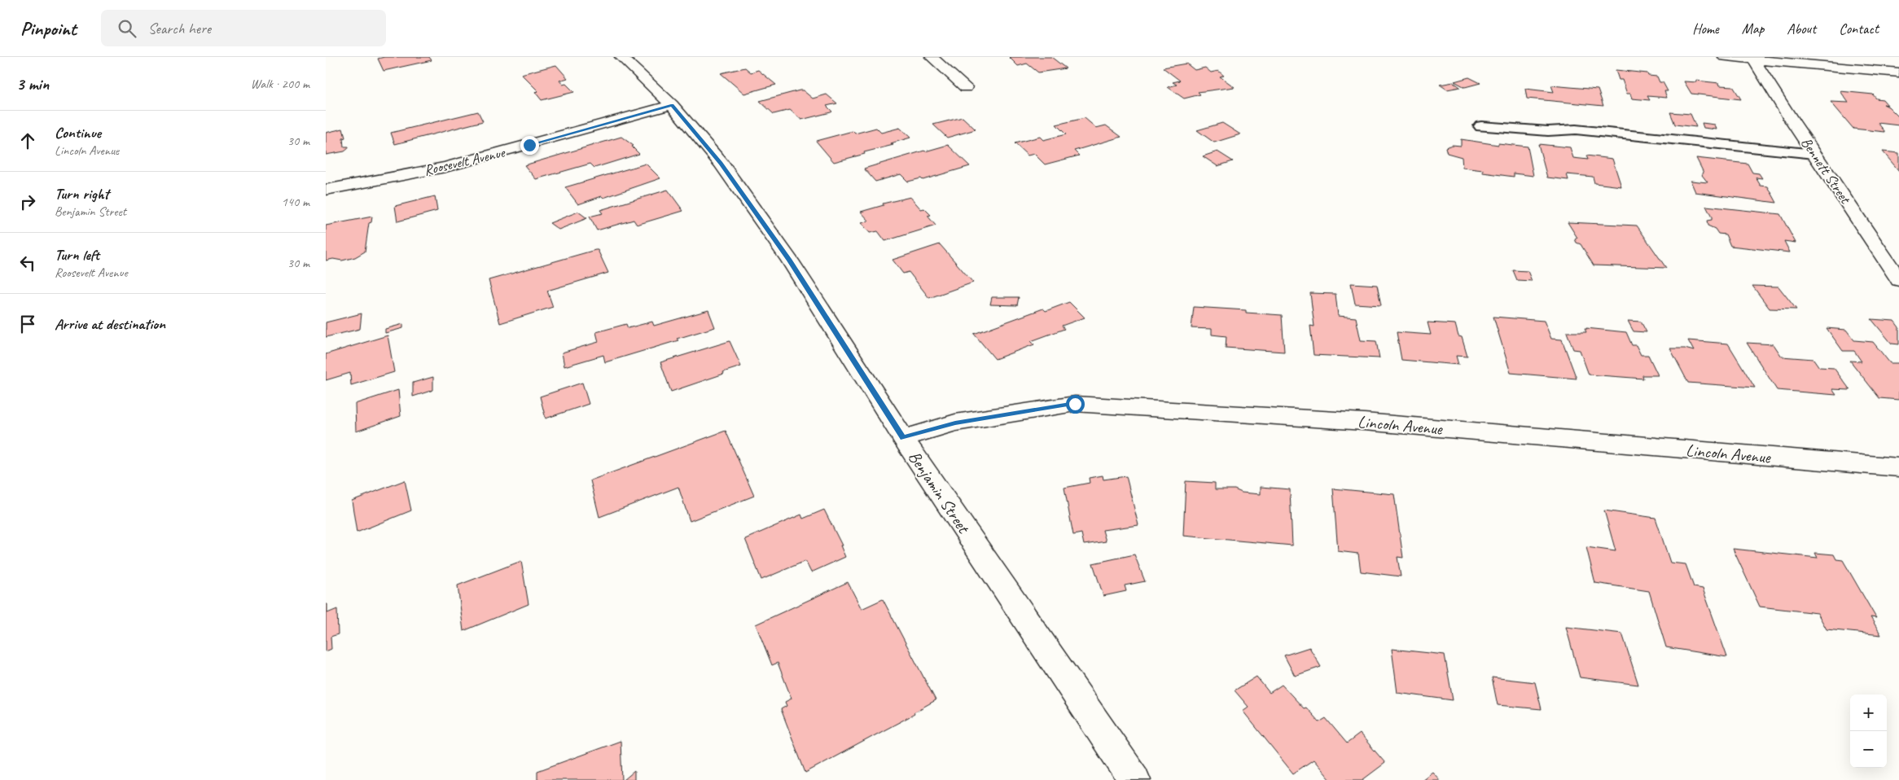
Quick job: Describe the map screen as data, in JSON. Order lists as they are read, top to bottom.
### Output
{
  "streets": {
    "street": [
      "Roosevelt Avenue",
      "Bennett Street",
      "Lincoln Avenue",
      "Benjamin Street"
    ]
  },
  "crossings": [
    ["Roosevelt Avenue", "Benjamin Street"],
    ["Lincoln Avenue", "Benjamin Street"]
  ],
  "page": {
    "header": "Pinpoint",
    "search": "Search here",
    "nav": [
      "Home",
      "Map",
      "About",
      "Contact"
    ],
    "heading": ["3 min", "Walk · 200 m"],
    "list": [
      ["Continue", "Lincoln Avenue", "30 m"],
      ["Turn right", "Benjamin Street", "140 m"],
      ["Turn left", "Roosevelt Avenue", "30 m"],
      "Arrive at destination"
    ],
    "map_buttons": ["+", "−"]
  }
}
